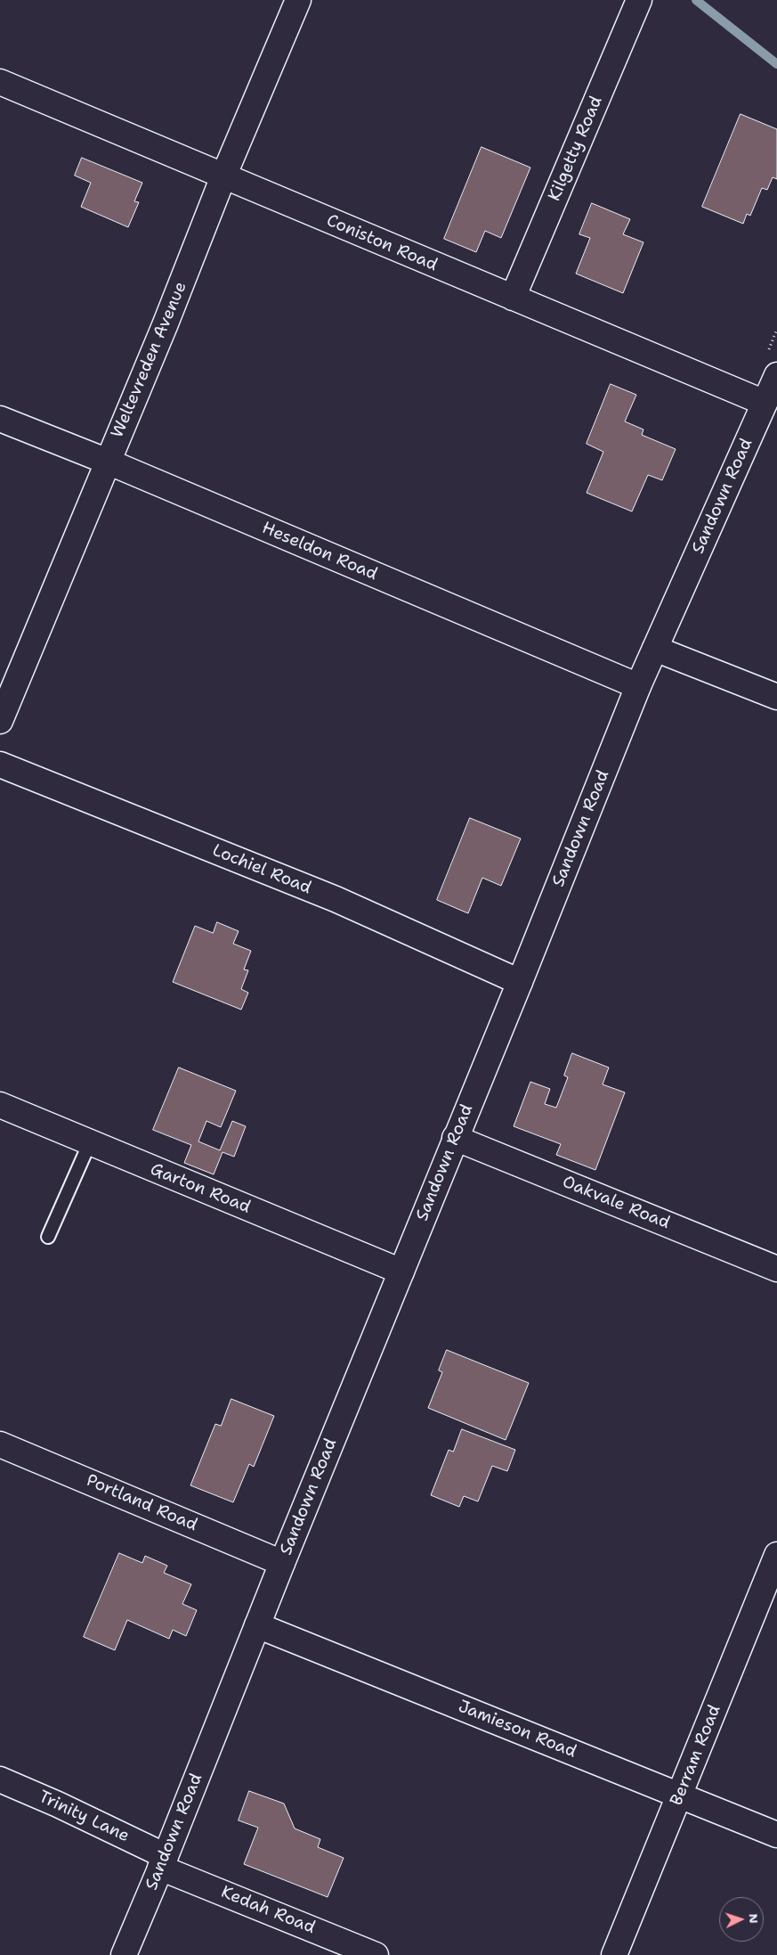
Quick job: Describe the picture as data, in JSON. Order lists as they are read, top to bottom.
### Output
{
  "streets": {
    "street": [
      "Kilgetty Road",
      "Coniston Road",
      "Weltevreden Avenue",
      "Sandown Road",
      "Heseldon Road",
      "Lochiel Road",
      "Garton Road",
      "Oakvale Road",
      "Portland Road",
      "Jamieson Road",
      "Berram Road",
      "Trinity Lane",
      "Kedah Road"
    ]
  },
  "crossings": [
    ["Kilgetty Road", "Coniston Road"],
    ["Coniston Road", "Weltevreden Avenue"],
    ["Coniston Road", "Sandown Road"],
    ["Weltevreden Avenue", "Heseldon Road"],
    ["Sandown Road", "Heseldon Road"],
    ["Sandown Road", "Lochiel Road"],
    ["Sandown Road", "Garton Road"],
    ["Sandown Road", "Oakvale Road"],
    ["Sandown Road", "Portland Road"],
    ["Sandown Road", "Jamieson Road"],
    ["Sandown Road", "Trinity Lane"],
    ["Sandown Road", "Kedah Road"],
    ["Jamieson Road", "Berram Road"],
    ["Trinity Lane", "Kedah Road"]
  ],
  "north": "right"
}
